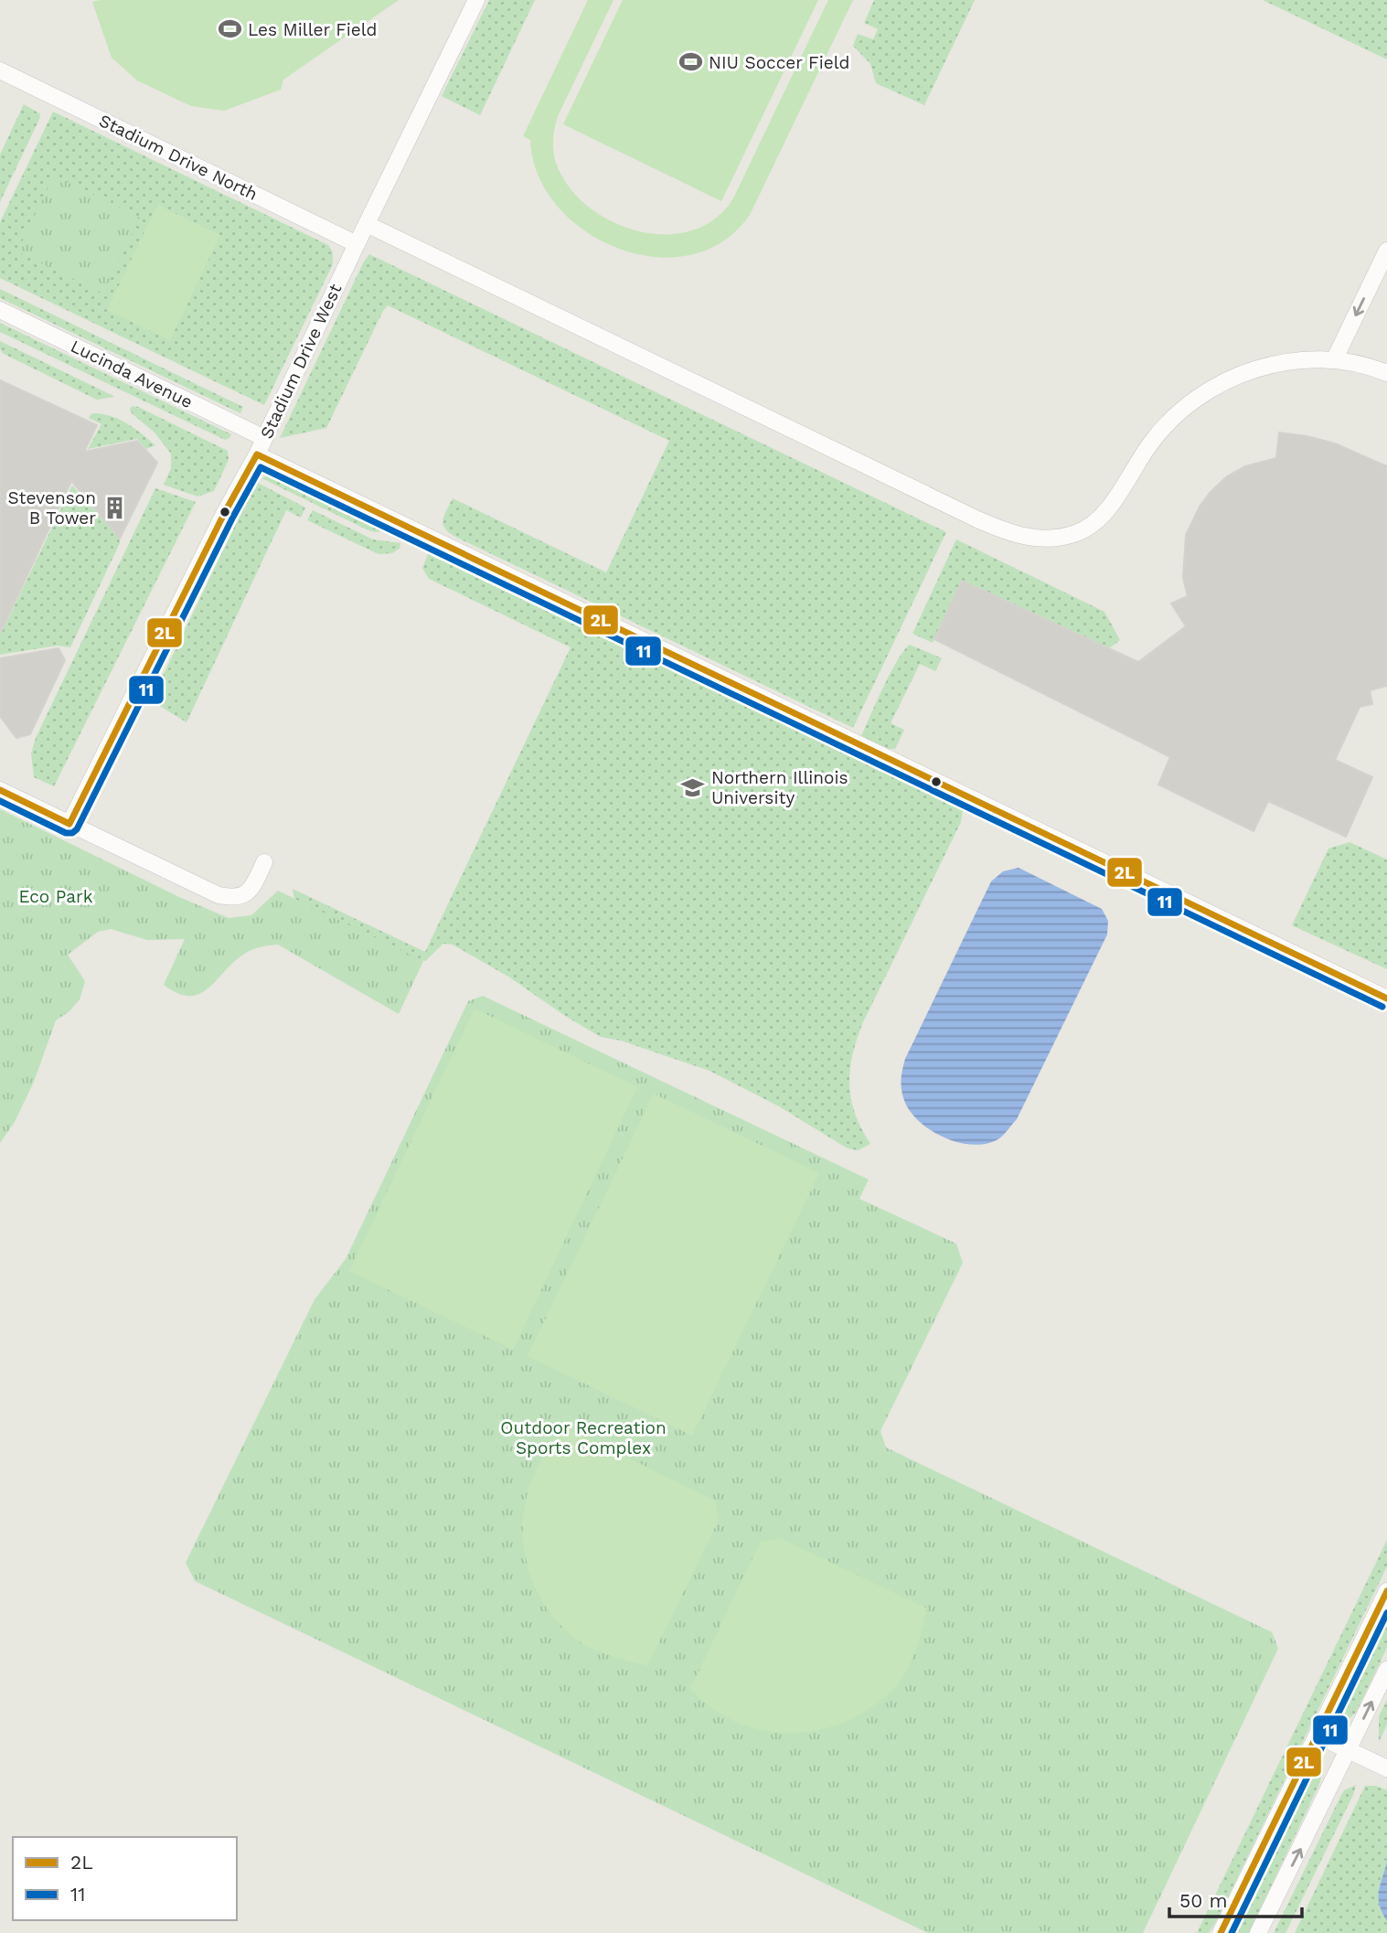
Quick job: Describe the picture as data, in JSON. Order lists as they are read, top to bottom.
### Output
{
  "streets": {
    "street": ["Stadium Drive North", "Stadium Drive West", "Lucinda Avenue"]
  },
  "crossings": [
    ["Stadium Drive North", "Stadium Drive West"],
    ["Stadium Drive West", "Lucinda Avenue"]
  ],
  "parks": ["Eco Park", "Outdoor Recreation Sports Complex"],
  "places": {
    "sports": ["Les Miller Field", "NIU Soccer Field"],
    "building": ["Stevenson B Tower"],
    "school or university": ["Northern Illinois University"]
  },
  "lines": ["transit line 2L", "transit line 11"],
  "legend": ["2L", "11"],
  "scale_bar": "50 m"
}
